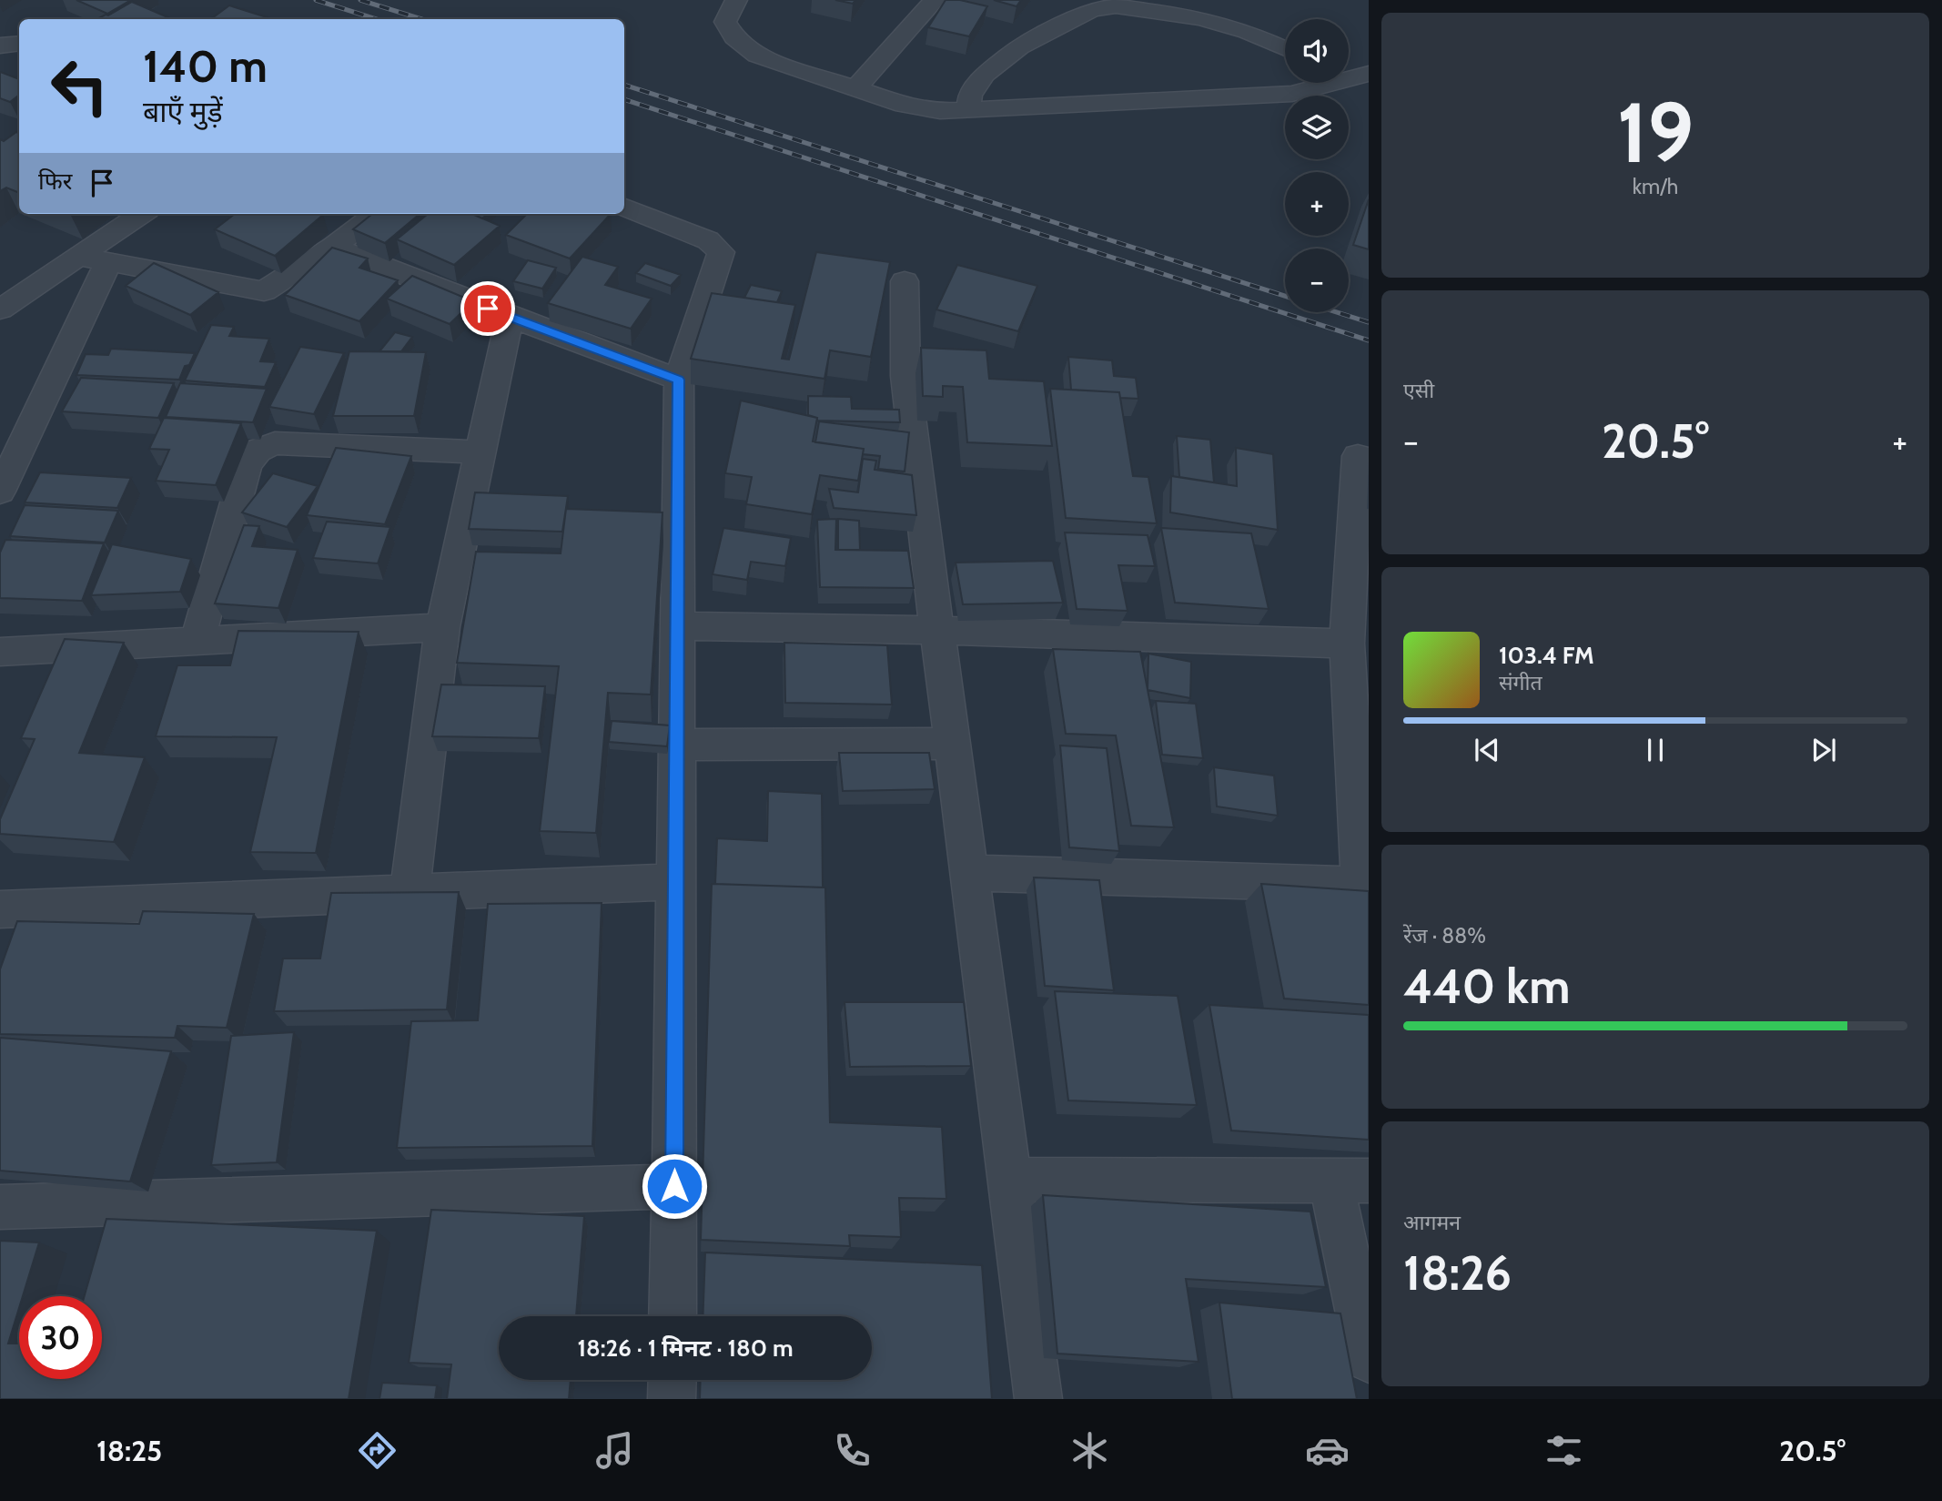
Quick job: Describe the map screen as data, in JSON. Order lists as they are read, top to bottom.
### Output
{
  "page": {
    "tile": [
      ["19", "km/h"],
      "एसी",
      ["रेंज · 88%", "440 km"],
      ["आगमन", "18:26"]
    ],
    "map_buttons": ["+", "−"],
    "turn": ["140 m", "बाएँ मुड़ें"],
    "then": "फिर",
    "heat": ["−", "20.5°", "+"],
    "song": ["103.4 FM", "संगीत"],
    "limit": "30",
    "trip": "18:26 · 1 मिनट · 180 m",
    "tabs": ["18:25", "20.5°"]
  }
}
